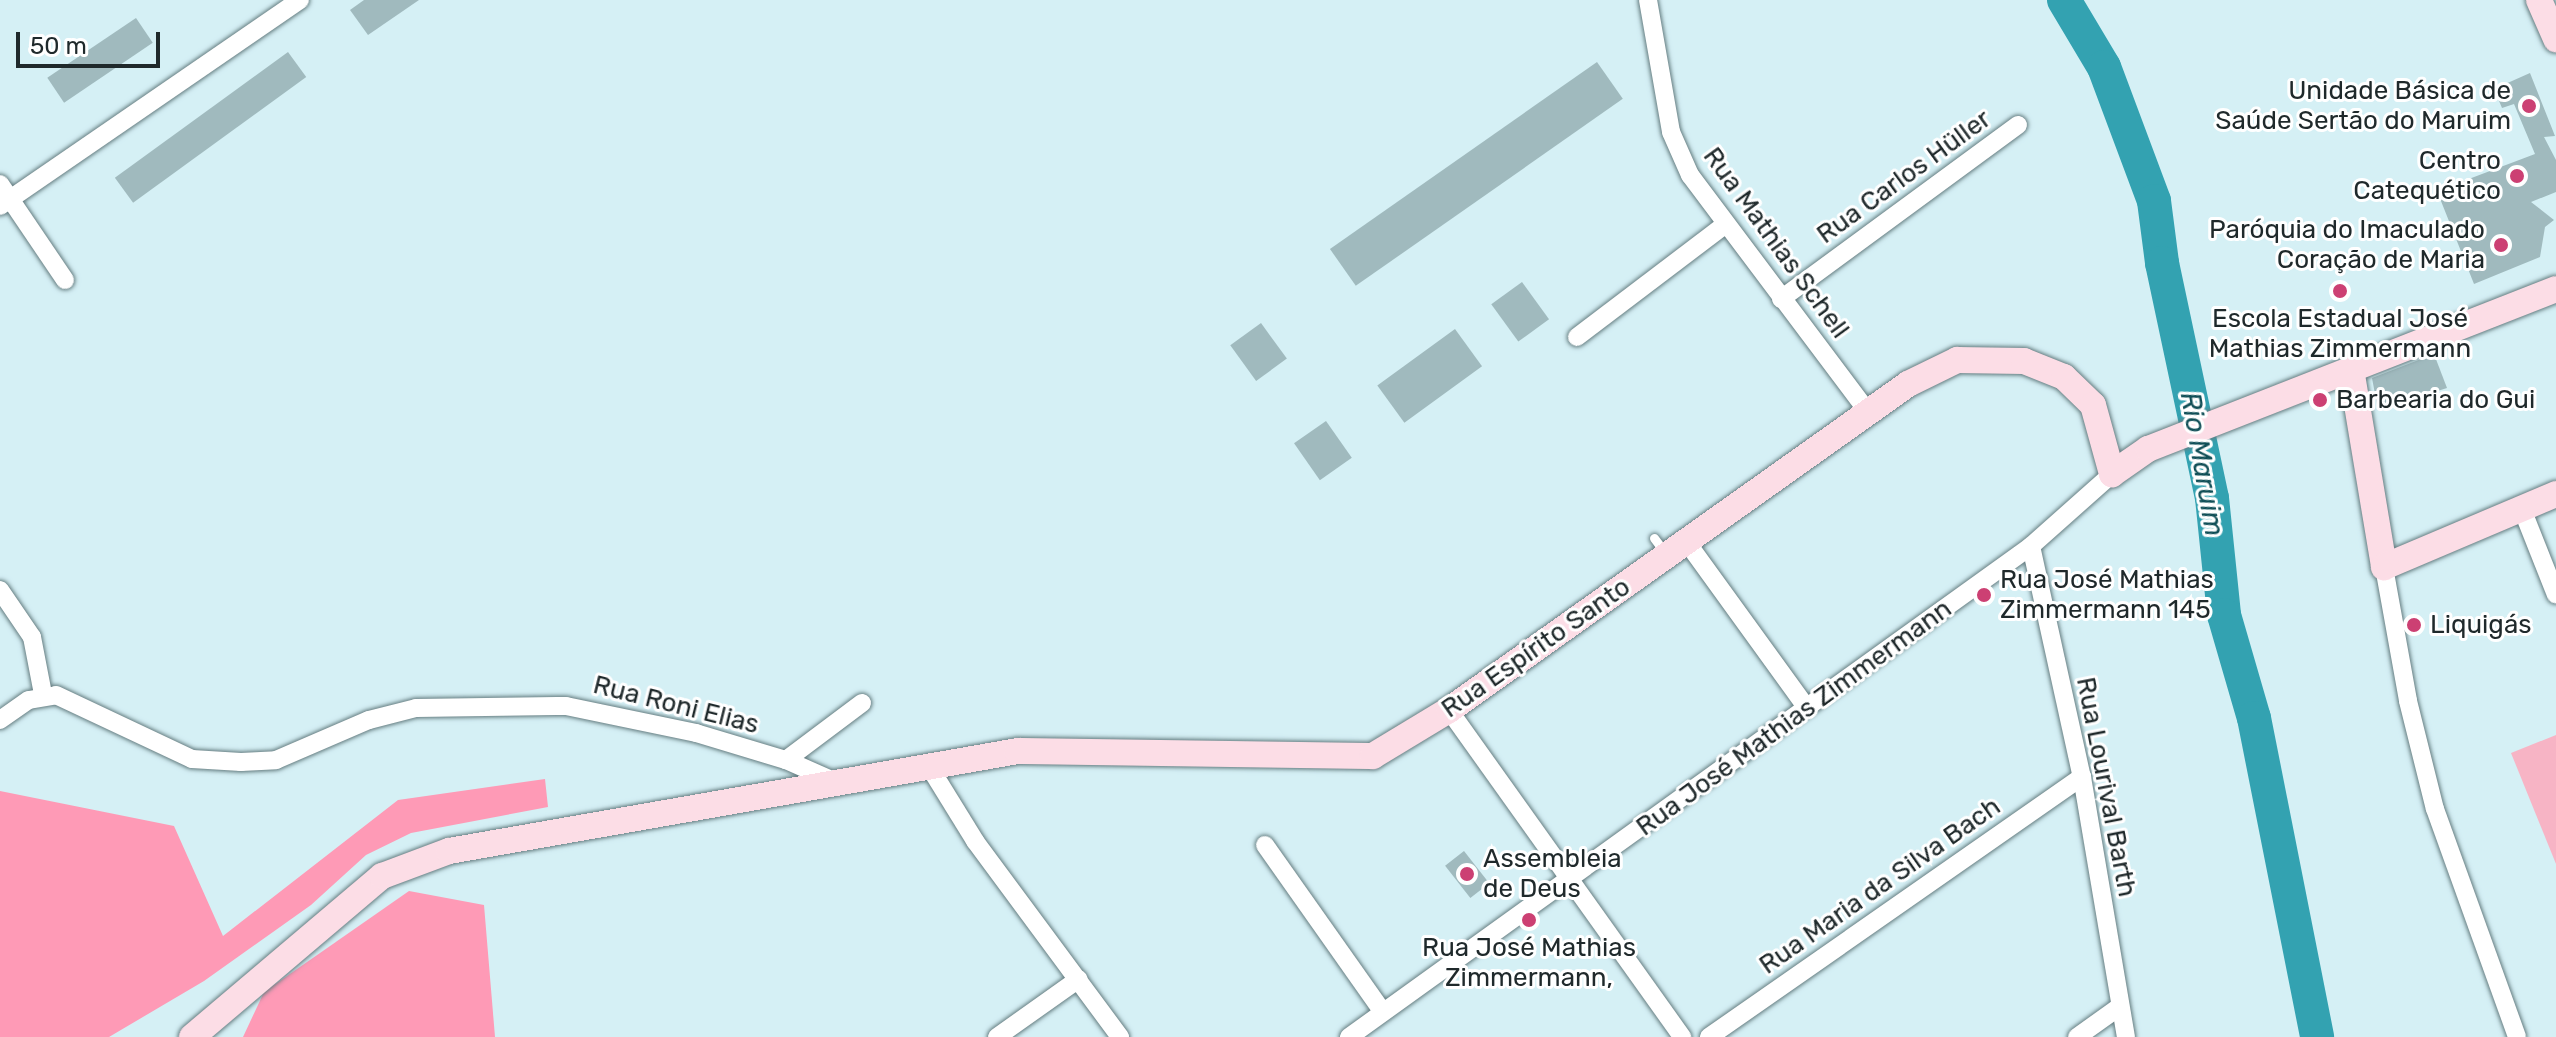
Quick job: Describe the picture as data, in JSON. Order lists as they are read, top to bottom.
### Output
{
  "streets": {
    "street": [
      "Rua Carlos Hüller",
      "Rua Mathias Schell",
      "Rua Espírito Santo",
      "Rua Roni Elias",
      "Rua José Mathias Zimmermann",
      "Rua Lourival Barth",
      "Rua Maria da Silva Bach"
    ]
  },
  "crossings": [
    ["Rua Carlos Hüller", "Rua Mathias Schell"],
    ["Rua Mathias Schell", "Rua Espírito Santo"],
    ["Rua Espírito Santo", "Rua Roni Elias"],
    ["Rua Espírito Santo", "Rua José Mathias Zimmermann"],
    ["Rua José Mathias Zimmermann", "Rua Lourival Barth"],
    ["Rua Lourival Barth", "Rua Maria da Silva Bach"]
  ],
  "water": ["Rio Maruim"],
  "places": [
    "Unidade Básica de Saúde Sertão do Maruim",
    "Centro Catequético",
    "Paróquia do Imaculado Coração de Maria",
    "Escola Estadual José Mathias Zimmermann",
    "Barbearia do Gui",
    "Rua José Mathias Zimmermann 145",
    "Liquigás",
    "Assembleia de Deus",
    "Rua José Mathias Zimmermann,"
  ],
  "scale_bar": "50 m"
}
